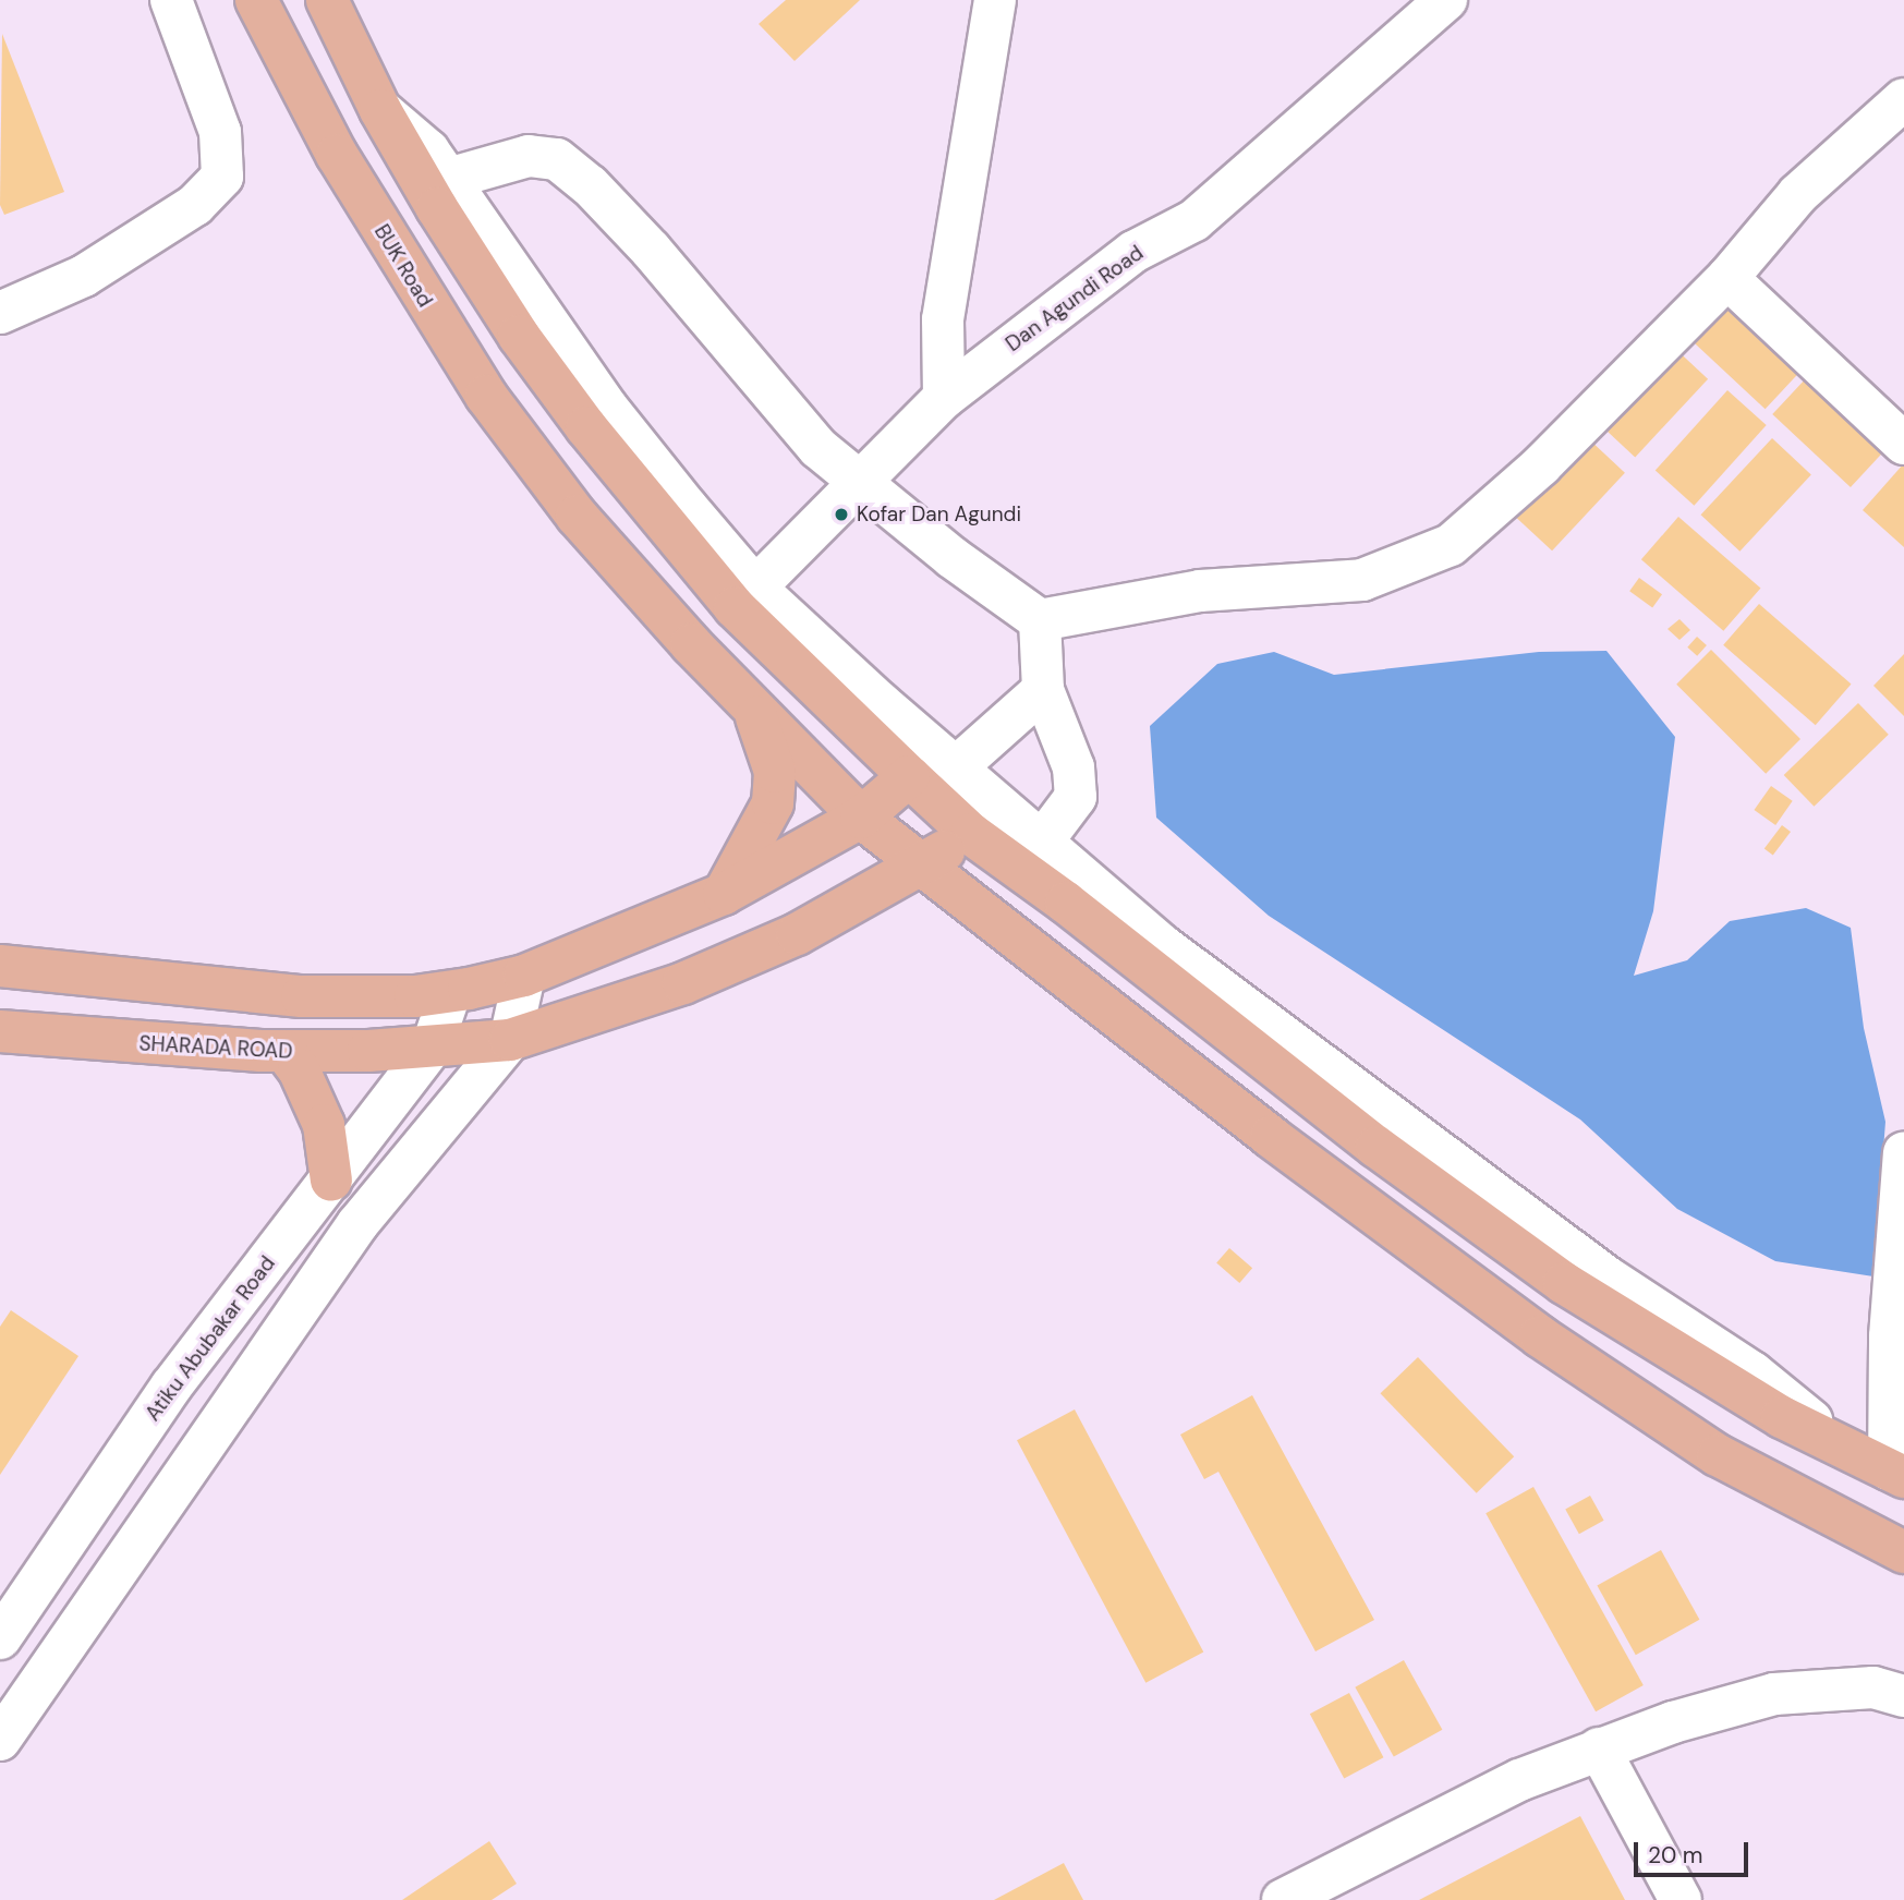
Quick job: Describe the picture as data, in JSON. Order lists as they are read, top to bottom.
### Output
{
  "streets": {
    "main road": ["BUK Road", "SHARADA ROAD"],
    "street": ["Dan Agundi Road", "Atiku Abubakar Road"]
  },
  "crossings": [
    ["BUK Road", "SHARADA ROAD"],
    ["SHARADA ROAD", "Atiku Abubakar Road"]
  ],
  "places": ["Kofar Dan Agundi"],
  "scale_bar": "20 m"
}
